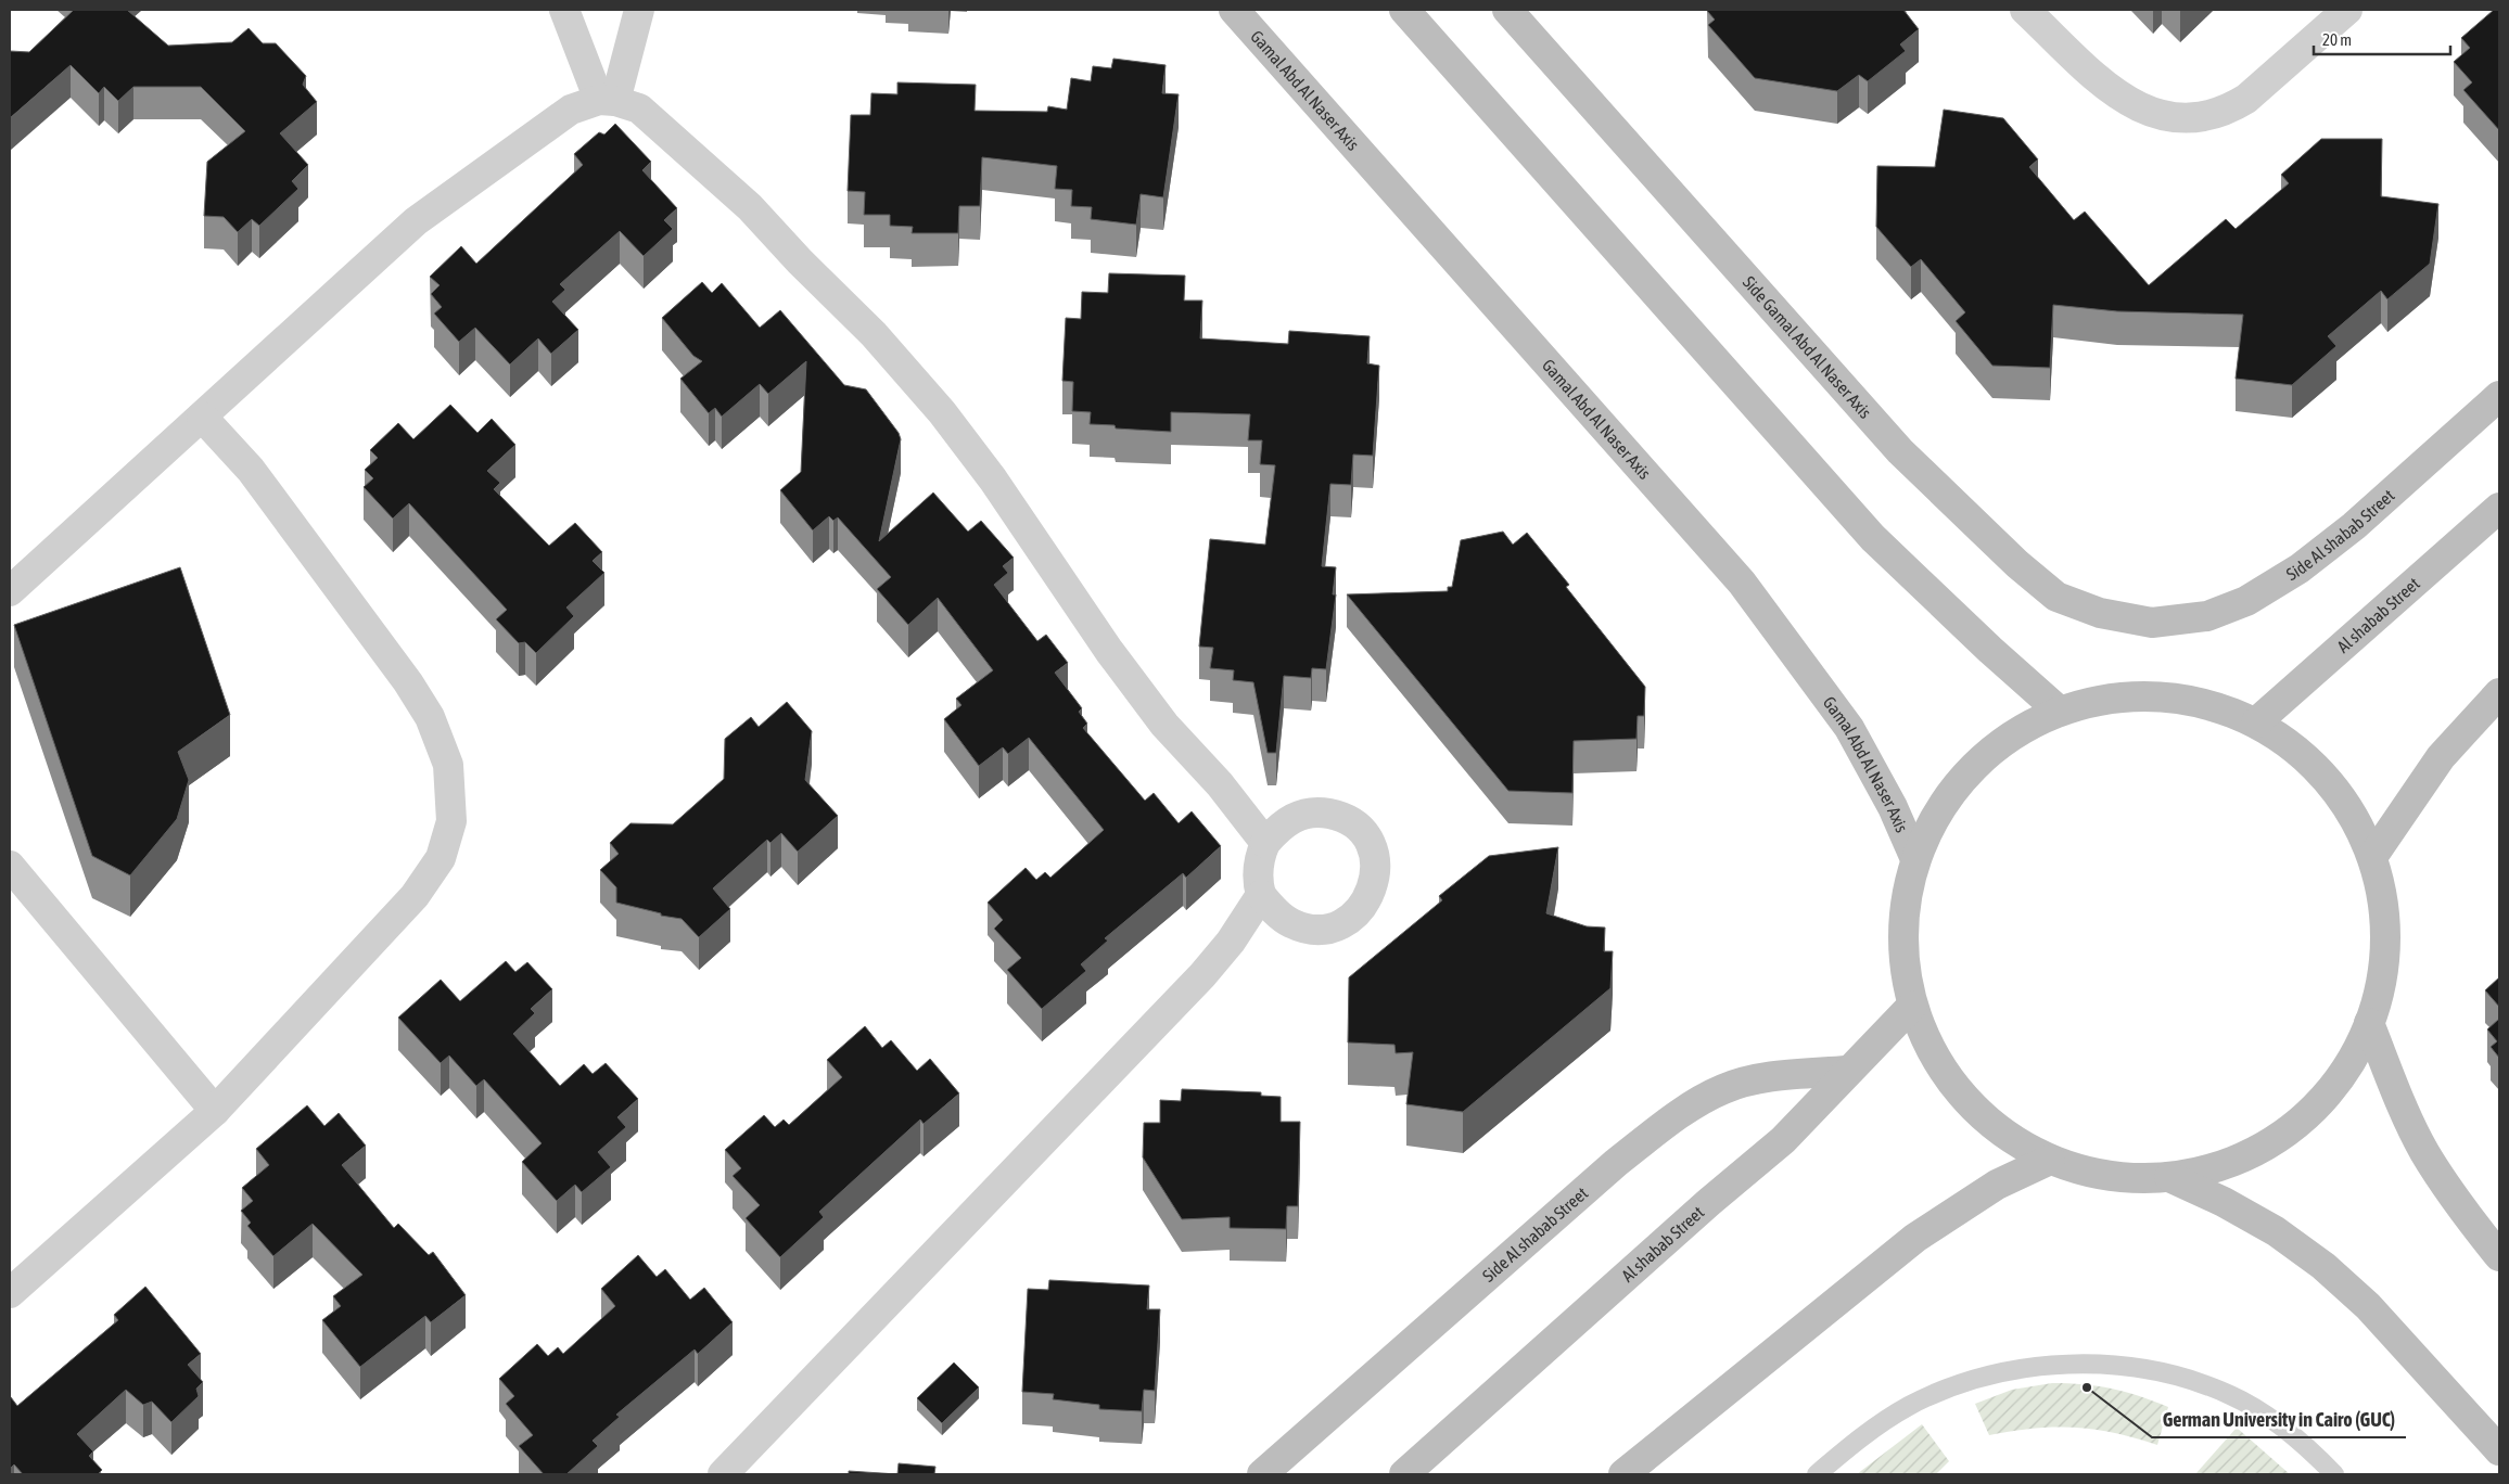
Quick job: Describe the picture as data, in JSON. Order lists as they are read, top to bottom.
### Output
{
  "streets": {
    "main road": [
      "Gamal Abd Al Naser Axis",
      "Side Gamal Abd Al Naser Axis",
      "Side Al shabab Street",
      "Al shabab Street"
    ]
  },
  "crossings": [
    ["Side Gamal Abd Al Naser Axis", "Side Al shabab Street"],
    ["Side Al shabab Street", "Al shabab Street"]
  ],
  "places": ["German University in Cairo (GUC)"],
  "scale_bar": "20 m"
}
